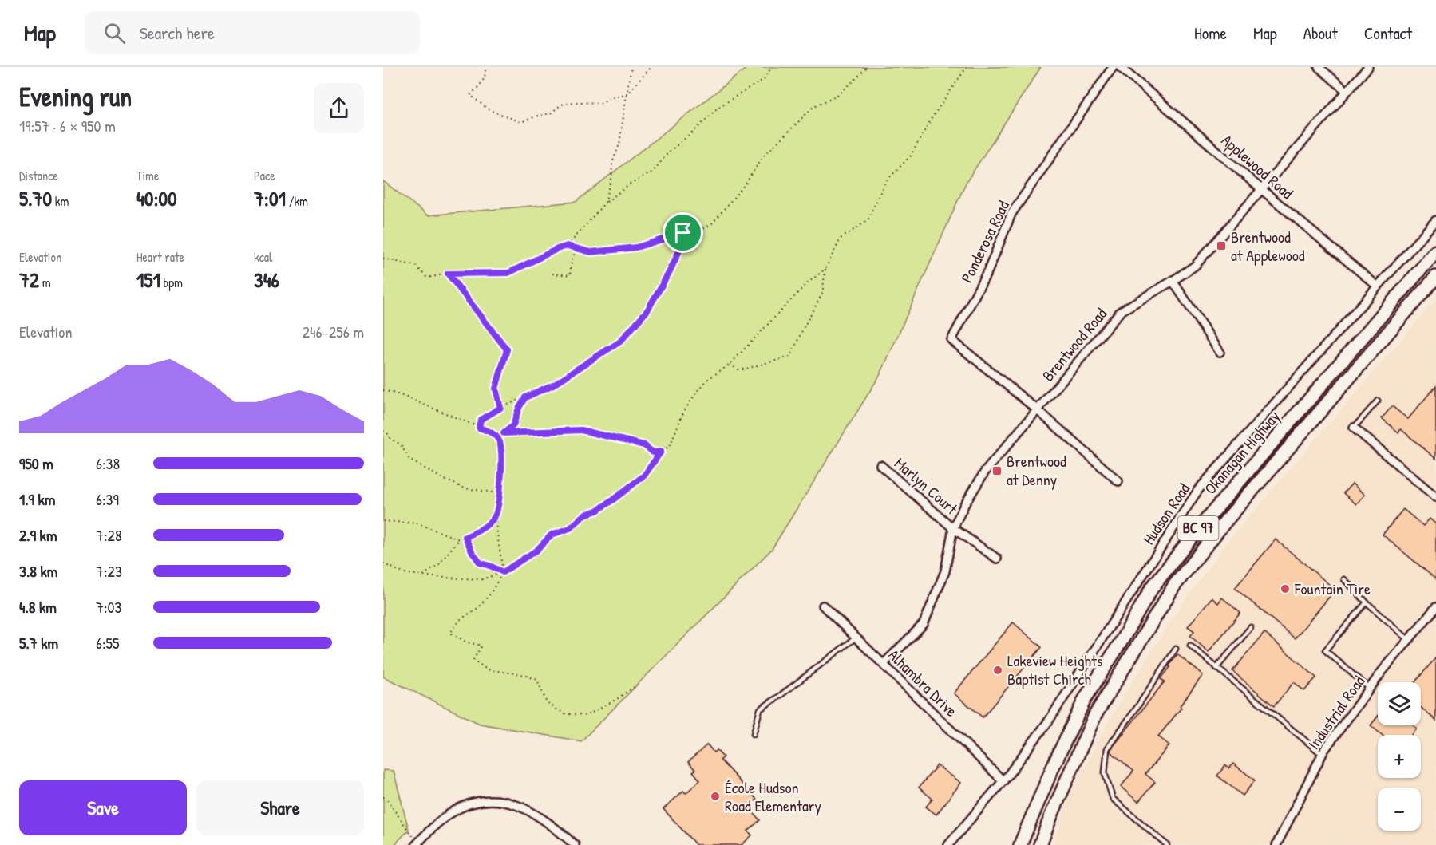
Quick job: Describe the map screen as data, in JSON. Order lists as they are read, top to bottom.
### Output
{
  "streets": {
    "highway": ["Okanagan Highway", "BC 97"],
    "street": [
      "Applewood Road",
      "Ponderosa Road",
      "Brentwood Road",
      "Marlyn Court",
      "Hudson Road",
      "Alhambra Drive",
      "Industrial Road"
    ]
  },
  "crossings": [
    ["Applewood Road", "Brentwood Road"],
    ["Applewood Road", "Hudson Road"],
    ["Ponderosa Road", "Brentwood Road"],
    ["Brentwood Road", "Marlyn Court"],
    ["Brentwood Road", "Alhambra Drive"],
    ["Hudson Road", "Alhambra Drive"]
  ],
  "places": {
    "transit": ["Brentwood at Applewood", "Brentwood at Denny"],
    "other": ["Fountain Tire", "Lakeview Heights Baptist Chirch", "École Hudson Road Elementary"]
  },
  "page": {
    "header": "Map",
    "search": "Search here",
    "nav": [
      "Home",
      "Map",
      "About",
      "Contact"
    ],
    "heading": ["Evening run", "19:57 · 6 × 950 m"],
    "stats": [
      ["Distance", "5.70 km"],
      ["Time", "40:00"],
      ["Pace", "7:01 /km"],
      ["Elevation", "72 m"],
      ["Heart rate", "151 bpm"],
      ["kcal", "346"]
    ],
    "chart": ["Elevation", "246–256 m"],
    "list": [
      {
        "name": "950 m",
        "note": "6:38"
      },
      {
        "name": "1.9 km",
        "note": "6:39"
      },
      {
        "name": "2.9 km",
        "note": "7:28"
      },
      {
        "name": "3.8 km",
        "note": "7:23"
      },
      {
        "name": "4.8 km",
        "note": "7:03"
      },
      {
        "name": "5.7 km",
        "note": "6:55"
      }
    ],
    "map_buttons": ["+", "−"],
    "buttons": ["Save", "Share"]
  }
}
